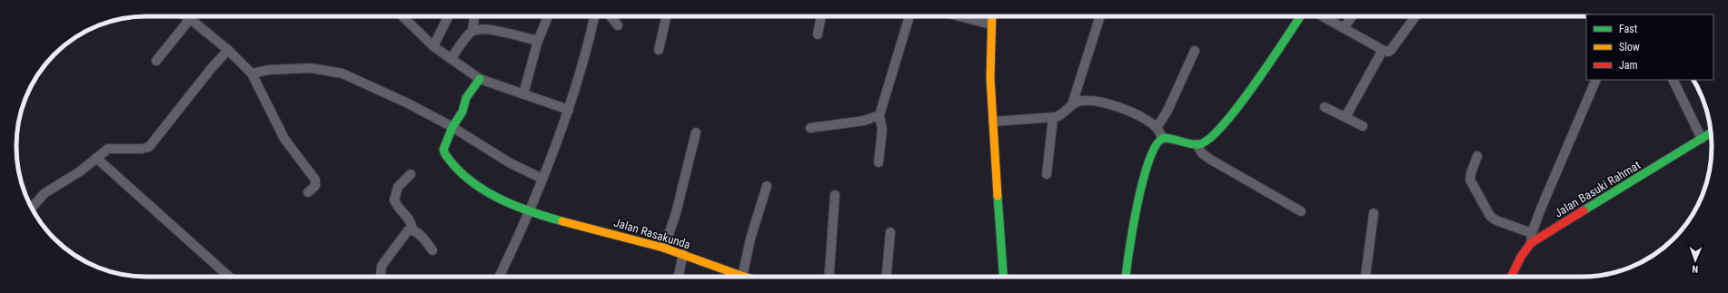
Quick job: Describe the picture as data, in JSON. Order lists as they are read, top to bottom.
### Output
{
  "streets": {
    "street": ["Jalan Basuki Rahmat", "Jalan Rasakunda"]
  },
  "legend": ["Fast", "Slow", "Jam"],
  "north": "bottom"
}
